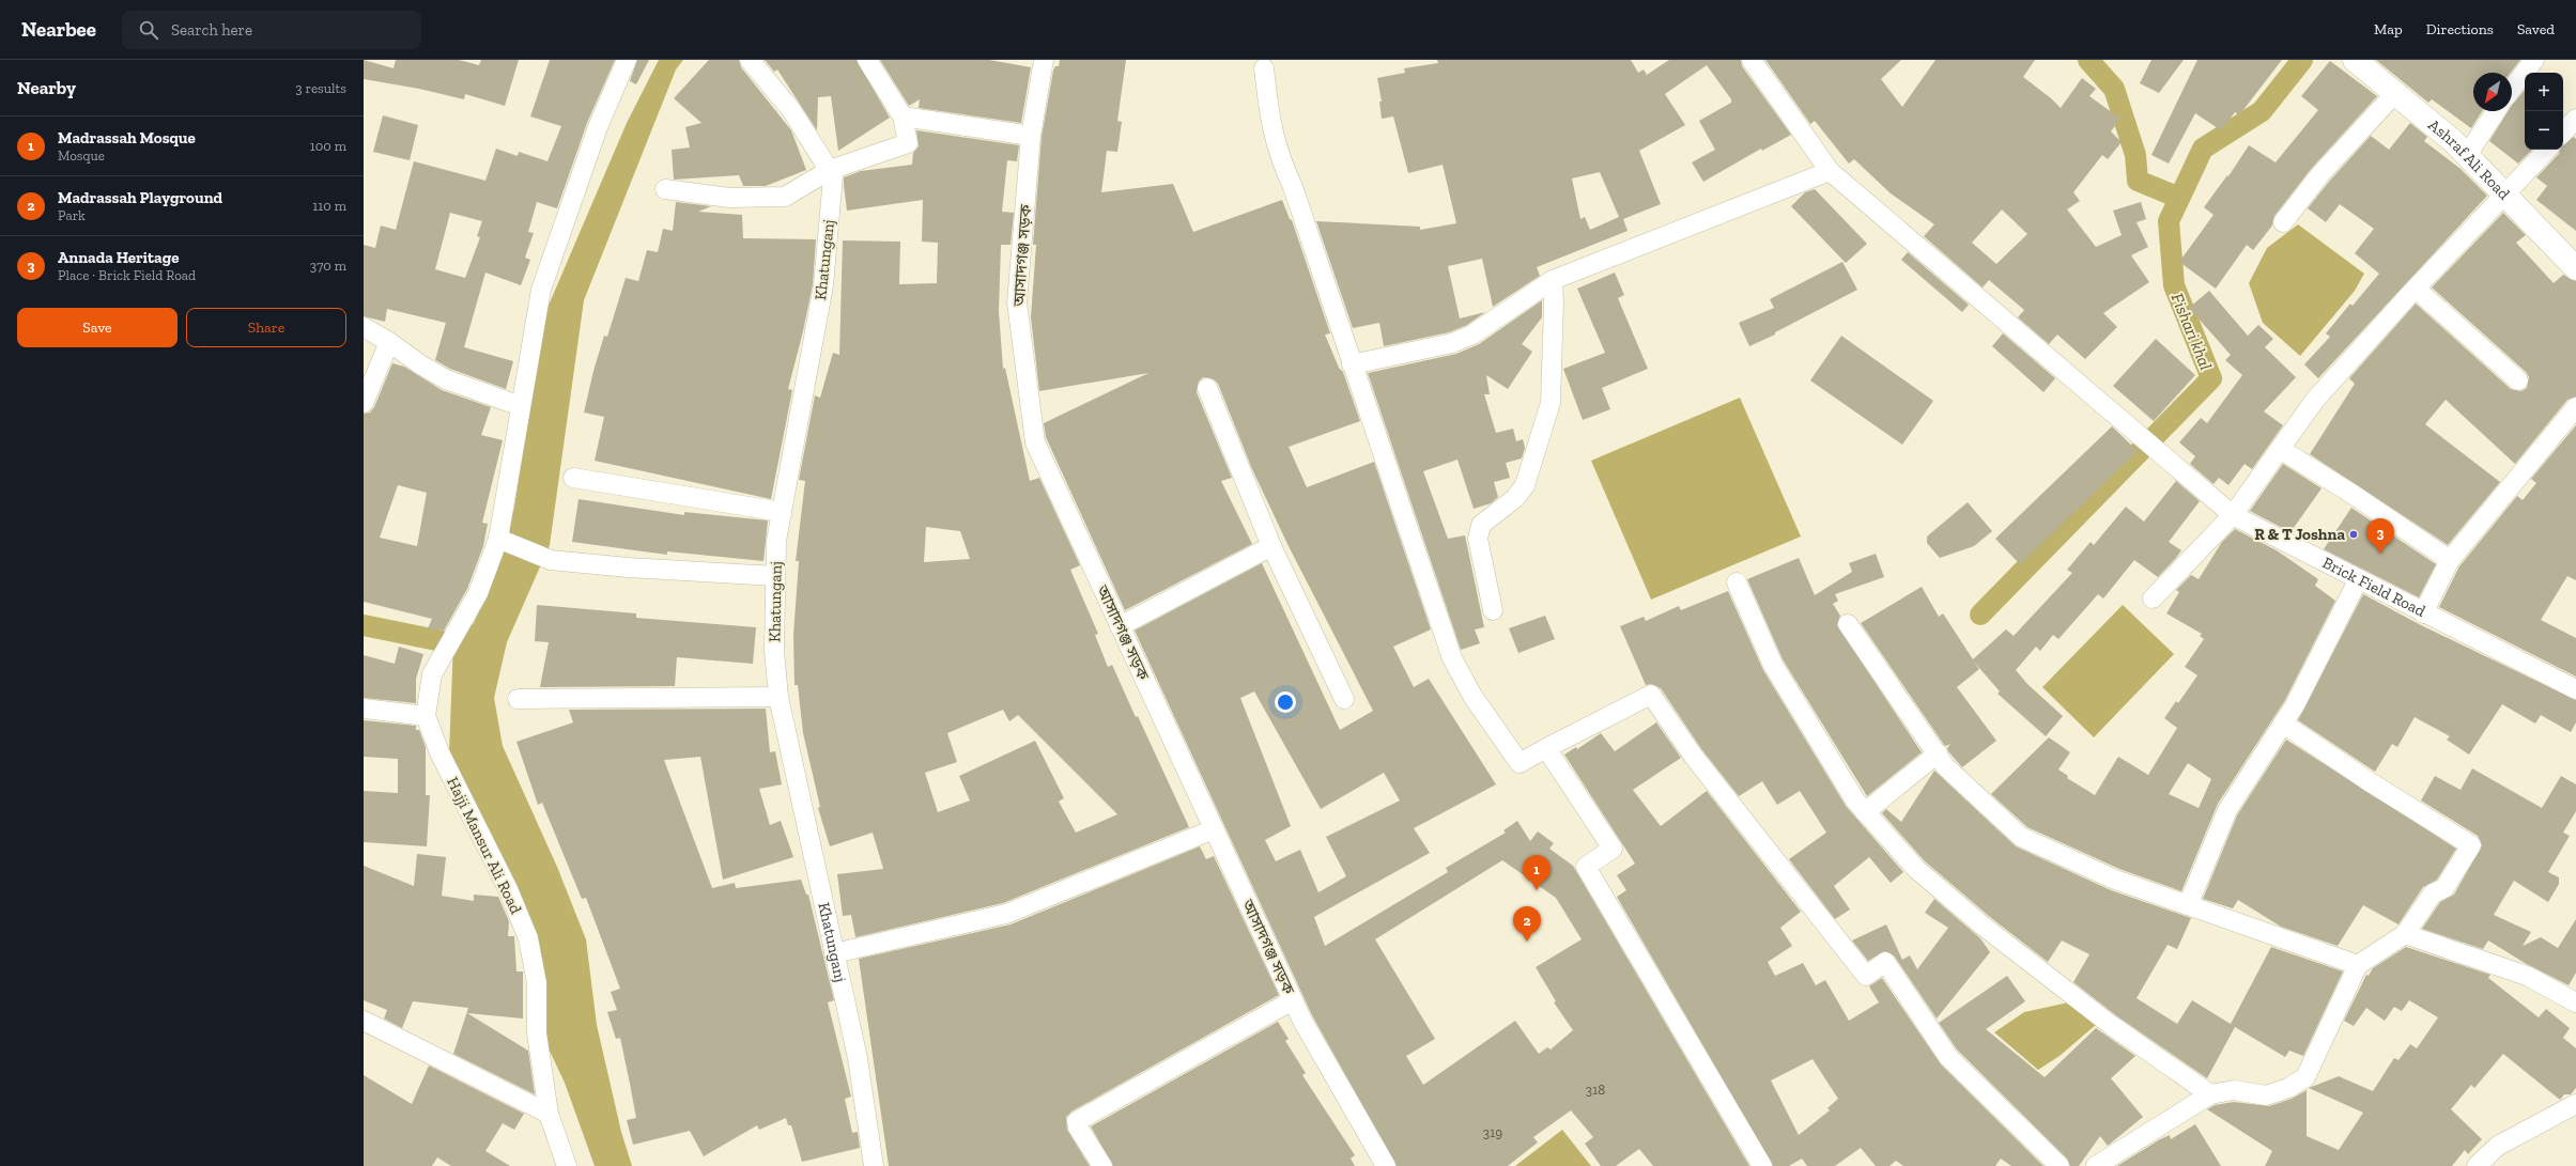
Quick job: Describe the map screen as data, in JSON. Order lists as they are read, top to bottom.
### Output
{
  "streets": {
    "main road": ["Ashraf Ali Road"],
    "street": [
      "আসাদগঞ্জ সড়ক",
      "Khatunganj",
      "Brick Field Road",
      "Hajji Mansur Ali Road"
    ]
  },
  "water": ["Fishari khal"],
  "places": ["R & T Joshna"],
  "house_numbers": ["318", "319"],
  "north": "bottom left",
  "page": {
    "header": "Nearbee",
    "search": "Search here",
    "nav": ["Map", "Directions", "Saved"],
    "heading": ["Nearby", "3 results"],
    "map_buttons": ["+", "−"],
    "list": [
      {
        "mark": "1",
        "name": "Madrassah Mosque",
        "note": "Mosque",
        "value": "100 m"
      },
      {
        "mark": "2",
        "name": "Madrassah Playground",
        "note": "Park",
        "value": "110 m"
      },
      {
        "mark": "3",
        "name": "Annada Heritage",
        "note": "Place · Brick Field Road",
        "value": "370 m"
      }
    ],
    "buttons": ["Save", "Share"],
    "pins": ["3", "1", "2"]
  }
}
